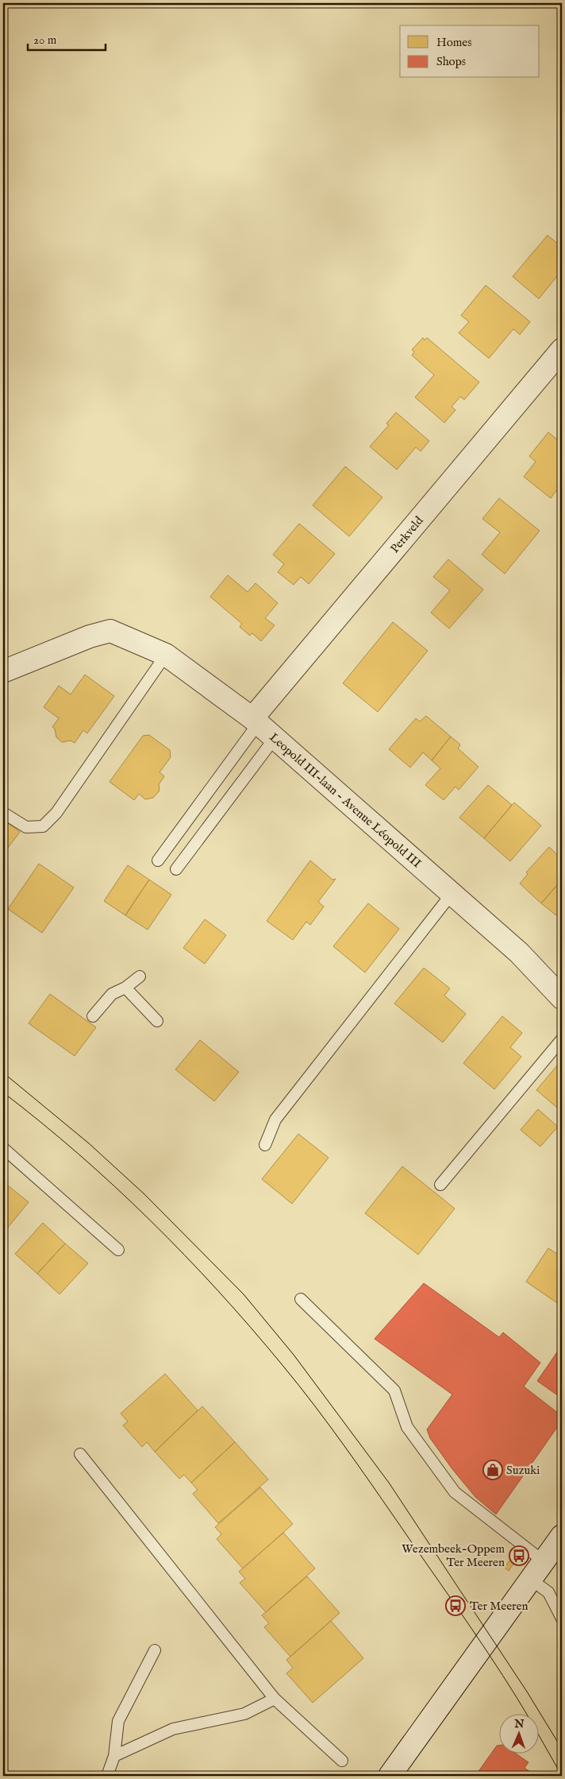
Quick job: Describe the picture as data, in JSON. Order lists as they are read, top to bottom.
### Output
{
  "streets": {
    "street": ["Perkveld", "Leopold III-laan - Avenue Léopold III"]
  },
  "crossings": [
    ["Perkveld", "Leopold III-laan - Avenue Léopold III"]
  ],
  "places": {
    "shop": ["Suzuki"],
    "bus stop": ["Wezembeek-Oppem Ter Meeren", "Ter Meeren"]
  },
  "legend": ["Homes", "Shops"],
  "scale_bar": "20 m",
  "north": "top"
}
